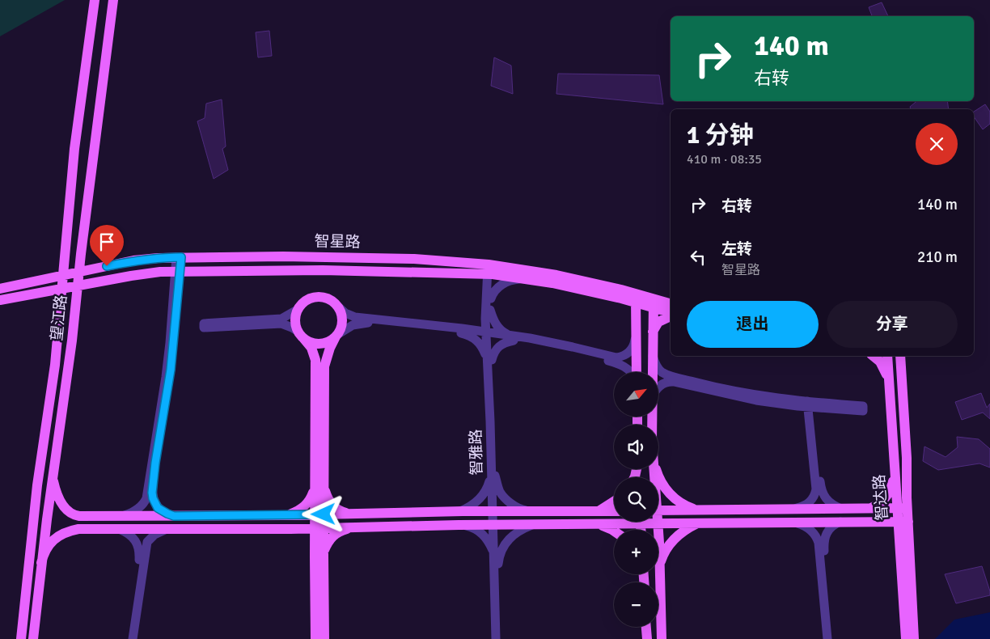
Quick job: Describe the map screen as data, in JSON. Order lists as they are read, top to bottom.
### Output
{
  "streets": {
    "main road": ["智星路", "望江路", "智达路"],
    "street": ["智雅路"]
  },
  "crossings": [
    ["智星路", "望江路"],
    ["智星路", "智雅路"]
  ],
  "north": "top right",
  "page": {
    "turn": ["140 m", "右转"],
    "heading": ["1 分钟", "410 m · 08:35"],
    "list": [
      {
        "name": "右转",
        "value": "140 m"
      },
      {
        "name": "左转",
        "note": "智星路",
        "value": "210 m"
      }
    ],
    "buttons": ["退出", "分享"],
    "map_buttons": ["+", "−"]
  }
}
